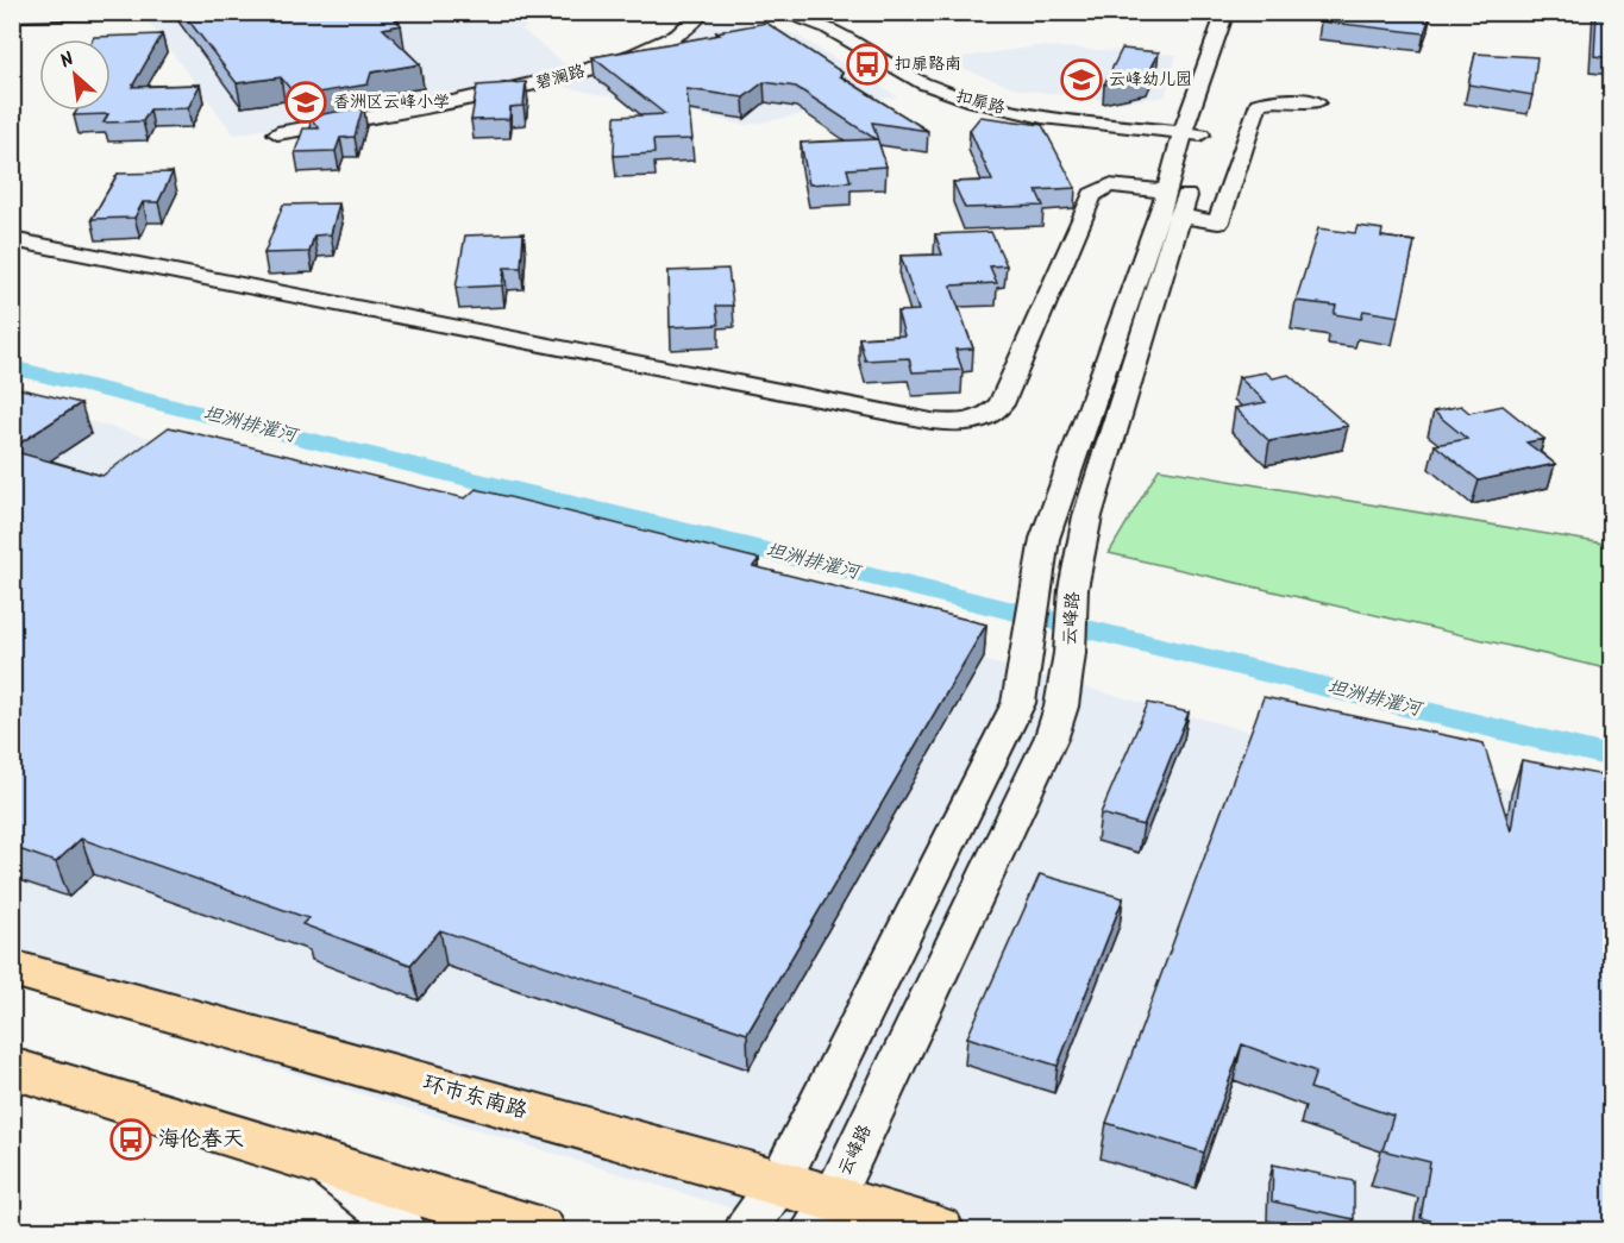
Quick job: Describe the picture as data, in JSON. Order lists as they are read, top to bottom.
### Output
{
  "streets": {
    "main road": ["环市东南路"],
    "street": ["碧澜路", "扣扉路", "云峰路"]
  },
  "crossings": [
    ["扣扉路", "云峰路"],
    ["云峰路", "环市东南路"]
  ],
  "water": ["坦洲排灌河"],
  "places": {
    "bus stop": ["扣扉路南", "海伦春天"],
    "school or university": ["云峰幼儿园", "香洲区云峰小学"]
  },
  "north": "top left"
}
